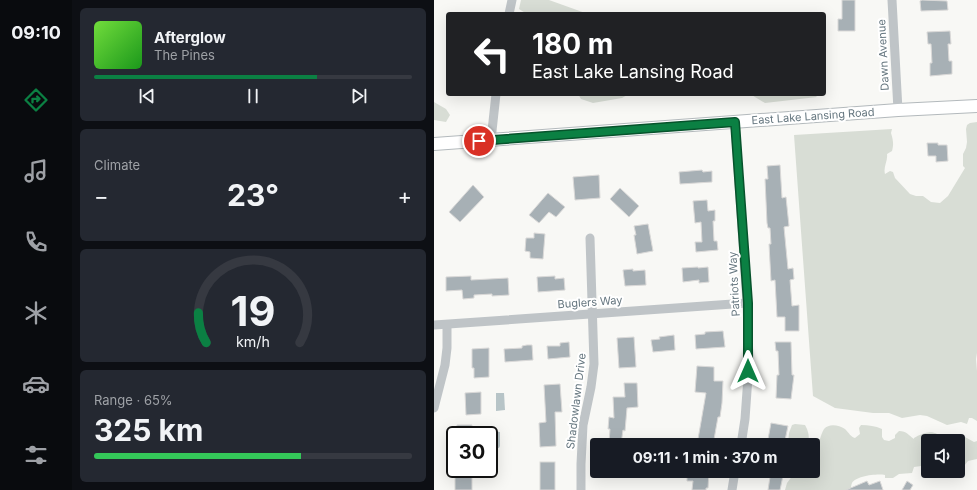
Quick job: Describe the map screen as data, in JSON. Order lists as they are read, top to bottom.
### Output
{
  "streets": {
    "main road": ["East Lake Lansing Road"],
    "street": [
      "Dawn Avenue",
      "Patriots Way",
      "Buglers Way",
      "Shadowlawn Drive"
    ]
  },
  "crossings": [
    ["Dawn Avenue", "East Lake Lansing Road"],
    ["East Lake Lansing Road", "Patriots Way"],
    ["Patriots Way", "Buglers Way"],
    ["Buglers Way", "Shadowlawn Drive"]
  ],
  "page": {
    "tabs": "09:10",
    "turn": ["180 m", "East Lake Lansing Road"],
    "song": ["Afterglow", "The Pines"],
    "tile": [
      "Climate",
      ["Range · 65%", "325 km"]
    ],
    "heat": ["−", "23°", "+"],
    "limit": "30",
    "trip": "09:11 · 1 min · 370 m",
    "gauge": ["19", "km/h"]
  }
}
